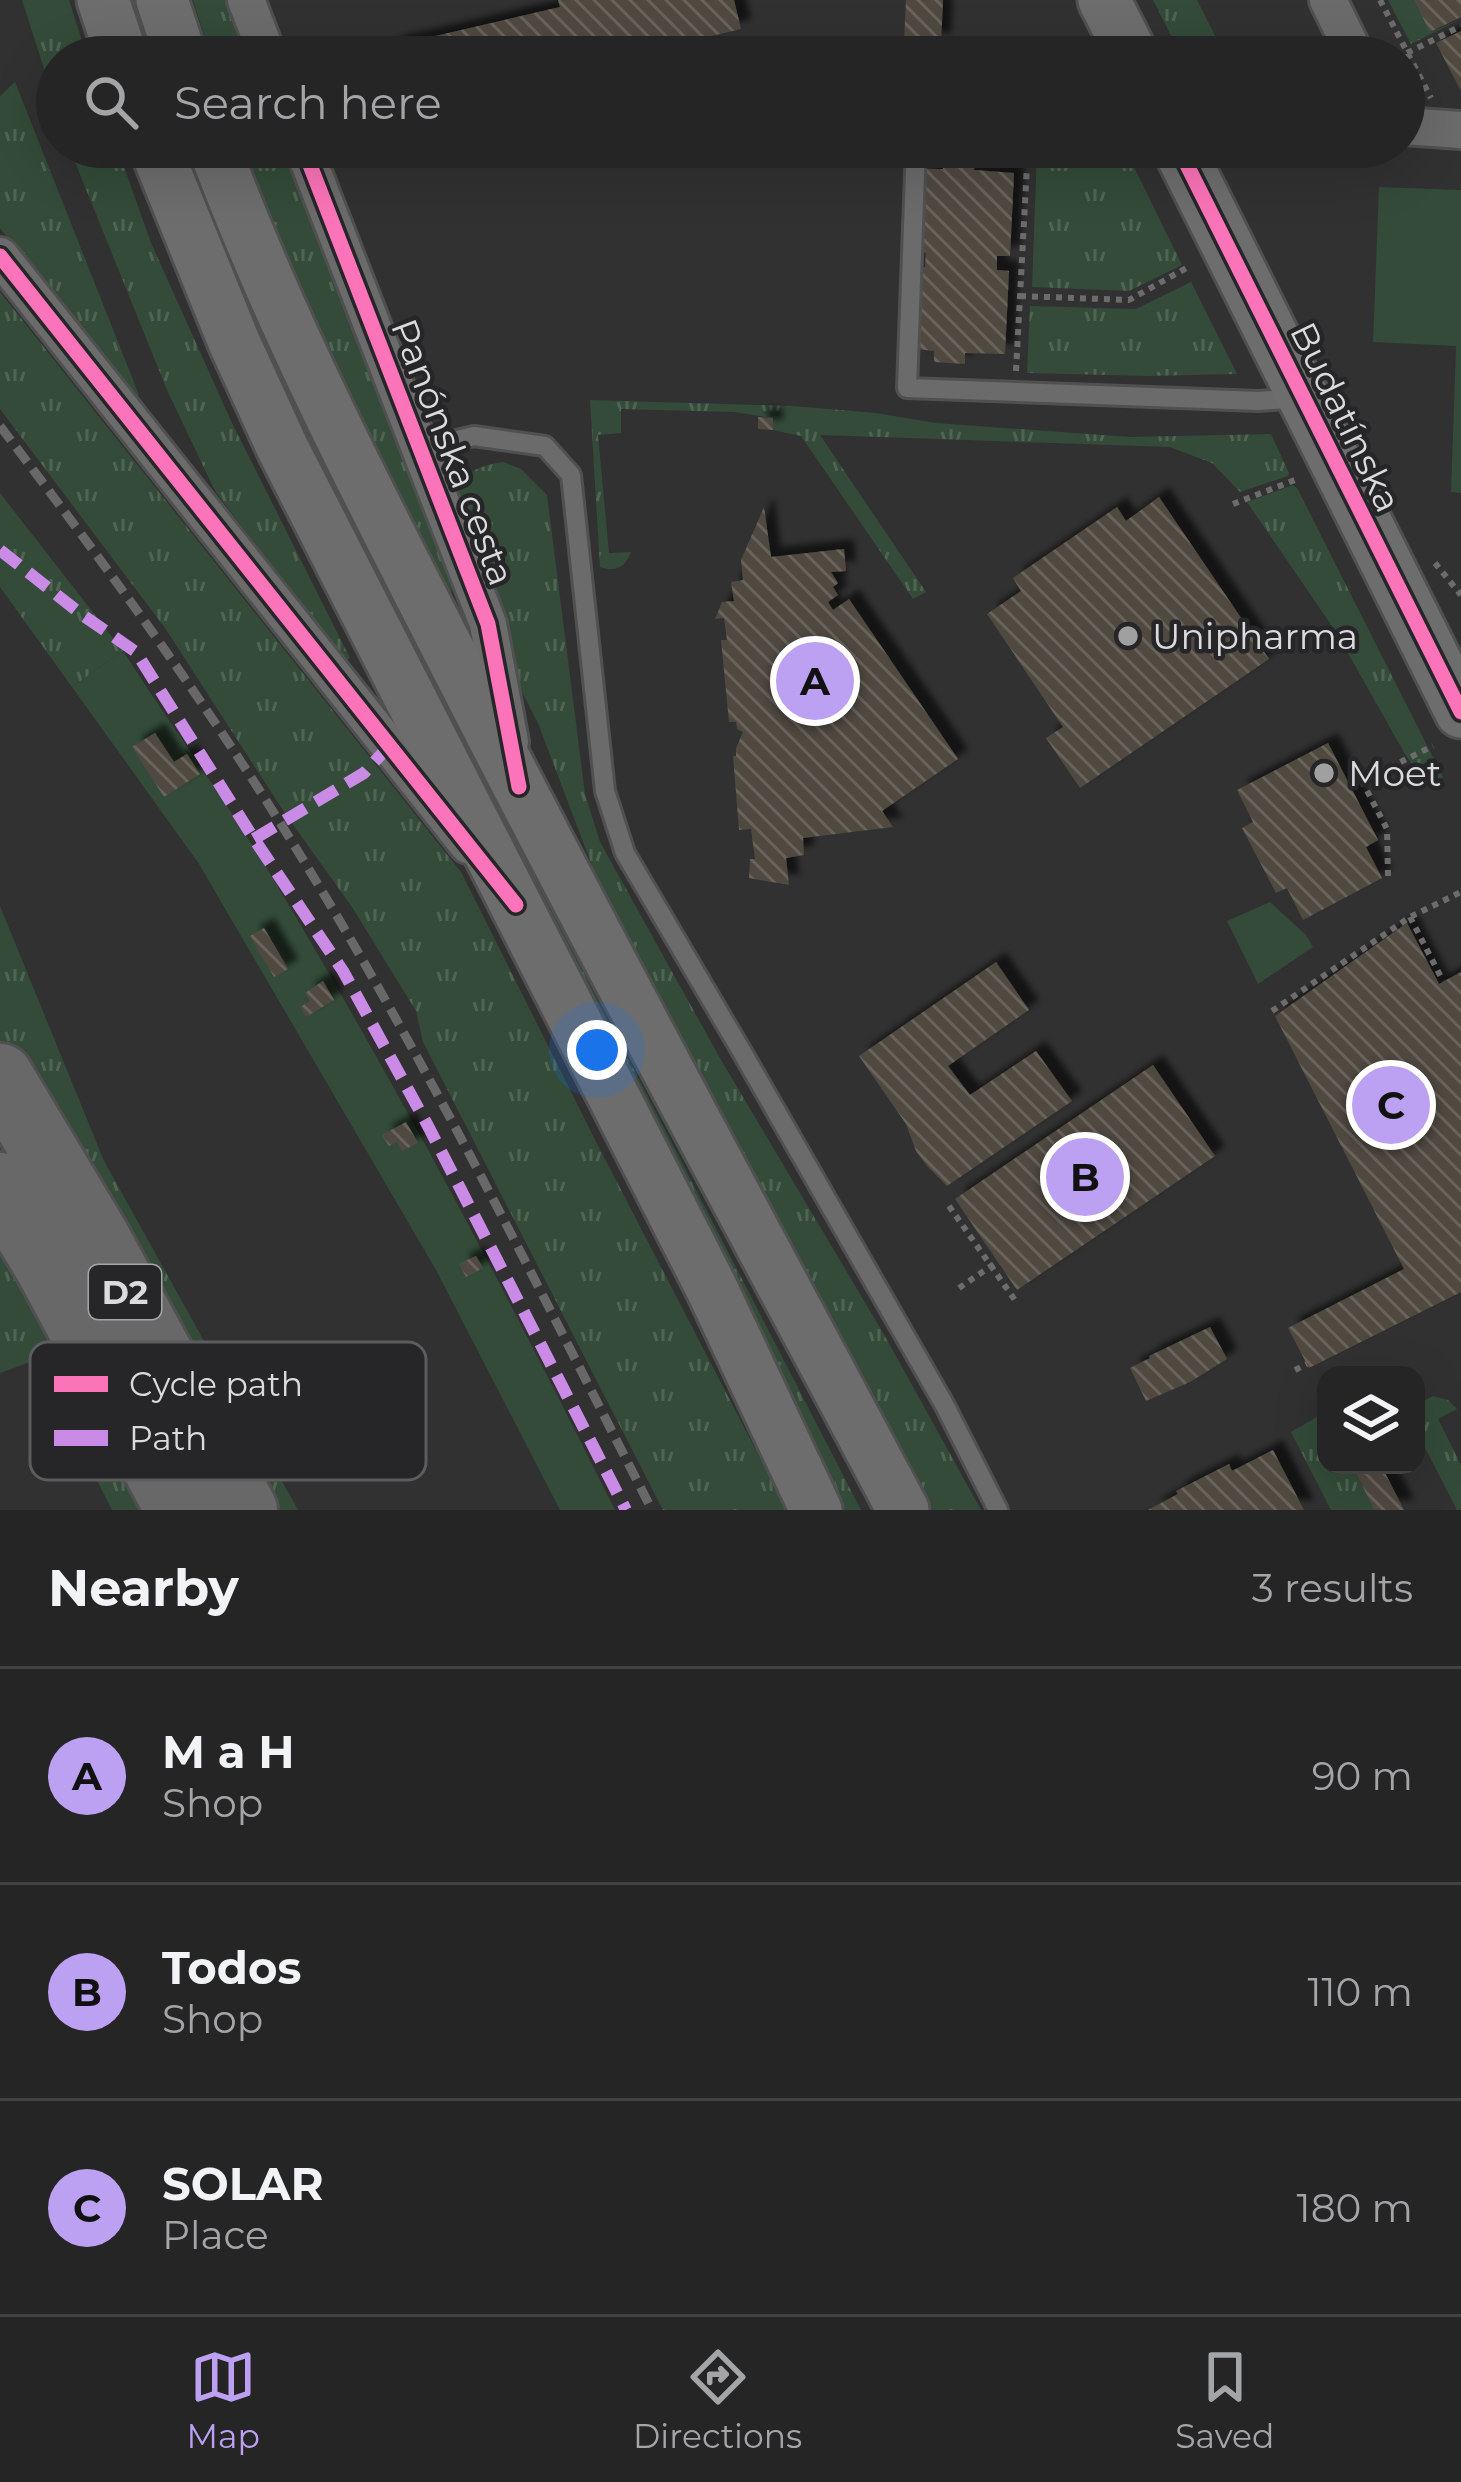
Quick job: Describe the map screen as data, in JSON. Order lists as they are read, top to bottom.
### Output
{
  "streets": {
    "highway": ["D2"],
    "main road": ["Budatínska", "Panónska cesta"]
  },
  "places": ["Unipharma", "Moet"],
  "legend": ["Cycle path", "Path"],
  "page": {
    "search": "Search here",
    "pins": ["A", "C", "B"],
    "heading": ["Nearby", "3 results"],
    "list": [
      {
        "mark": "A",
        "name": "M a H",
        "note": "Shop",
        "value": "90 m"
      },
      {
        "mark": "B",
        "name": "Todos",
        "note": "Shop",
        "value": "110 m"
      },
      {
        "mark": "C",
        "name": "SOLAR",
        "note": "Place",
        "value": "180 m"
      }
    ],
    "nav": ["Map", "Directions", "Saved"]
  }
}
